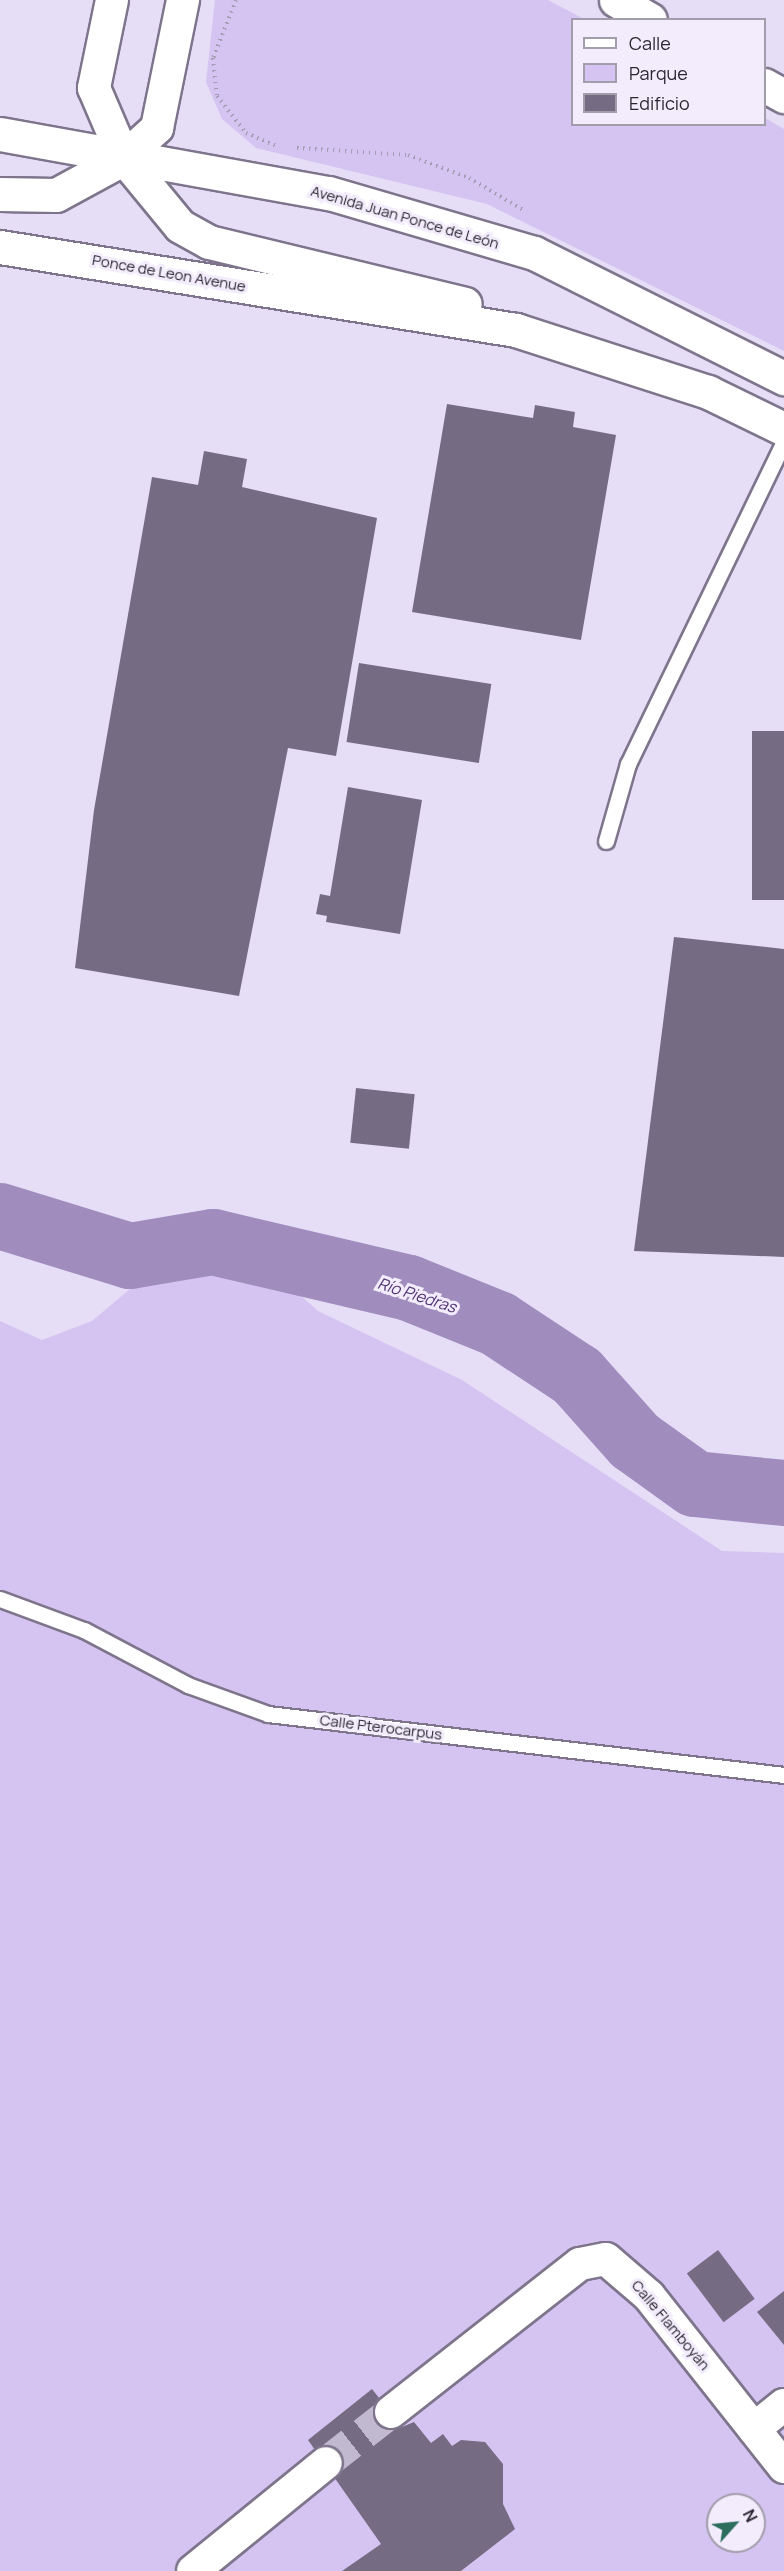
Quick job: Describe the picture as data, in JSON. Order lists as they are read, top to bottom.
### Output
{
  "streets": {
    "main road": ["Avenida Juan Ponce de León"],
    "street": ["Calle Flamboyán"],
    "lane": ["Calle Pterocarpus"]
  },
  "water": ["Río Piedras"],
  "legend": ["Calle", "Parque", "Edificio"],
  "north": "top right"
}
